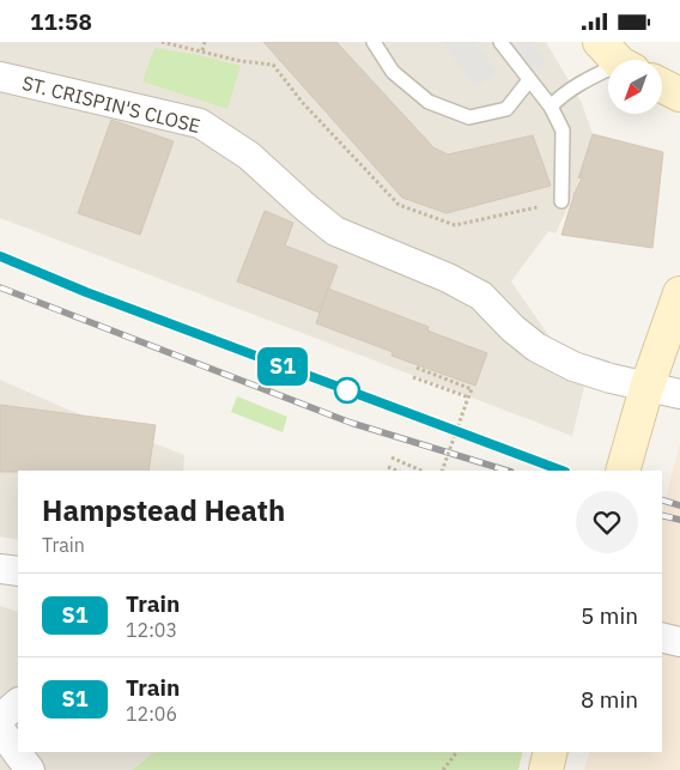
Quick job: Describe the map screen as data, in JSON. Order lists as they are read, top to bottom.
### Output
{
  "streets": {
    "street": ["ST. CRISPIN'S CLOSE"]
  },
  "north": "bottom left",
  "page": {
    "status": "11:58",
    "on_map": "S1",
    "heading": ["Hampstead Heath", "Train"],
    "list": [
      {
        "mark": "S1",
        "name": "Train",
        "note": "12:03",
        "value": "5 min"
      },
      {
        "mark": "S1",
        "name": "Train",
        "note": "12:06",
        "value": "8 min"
      }
    ]
  }
}
